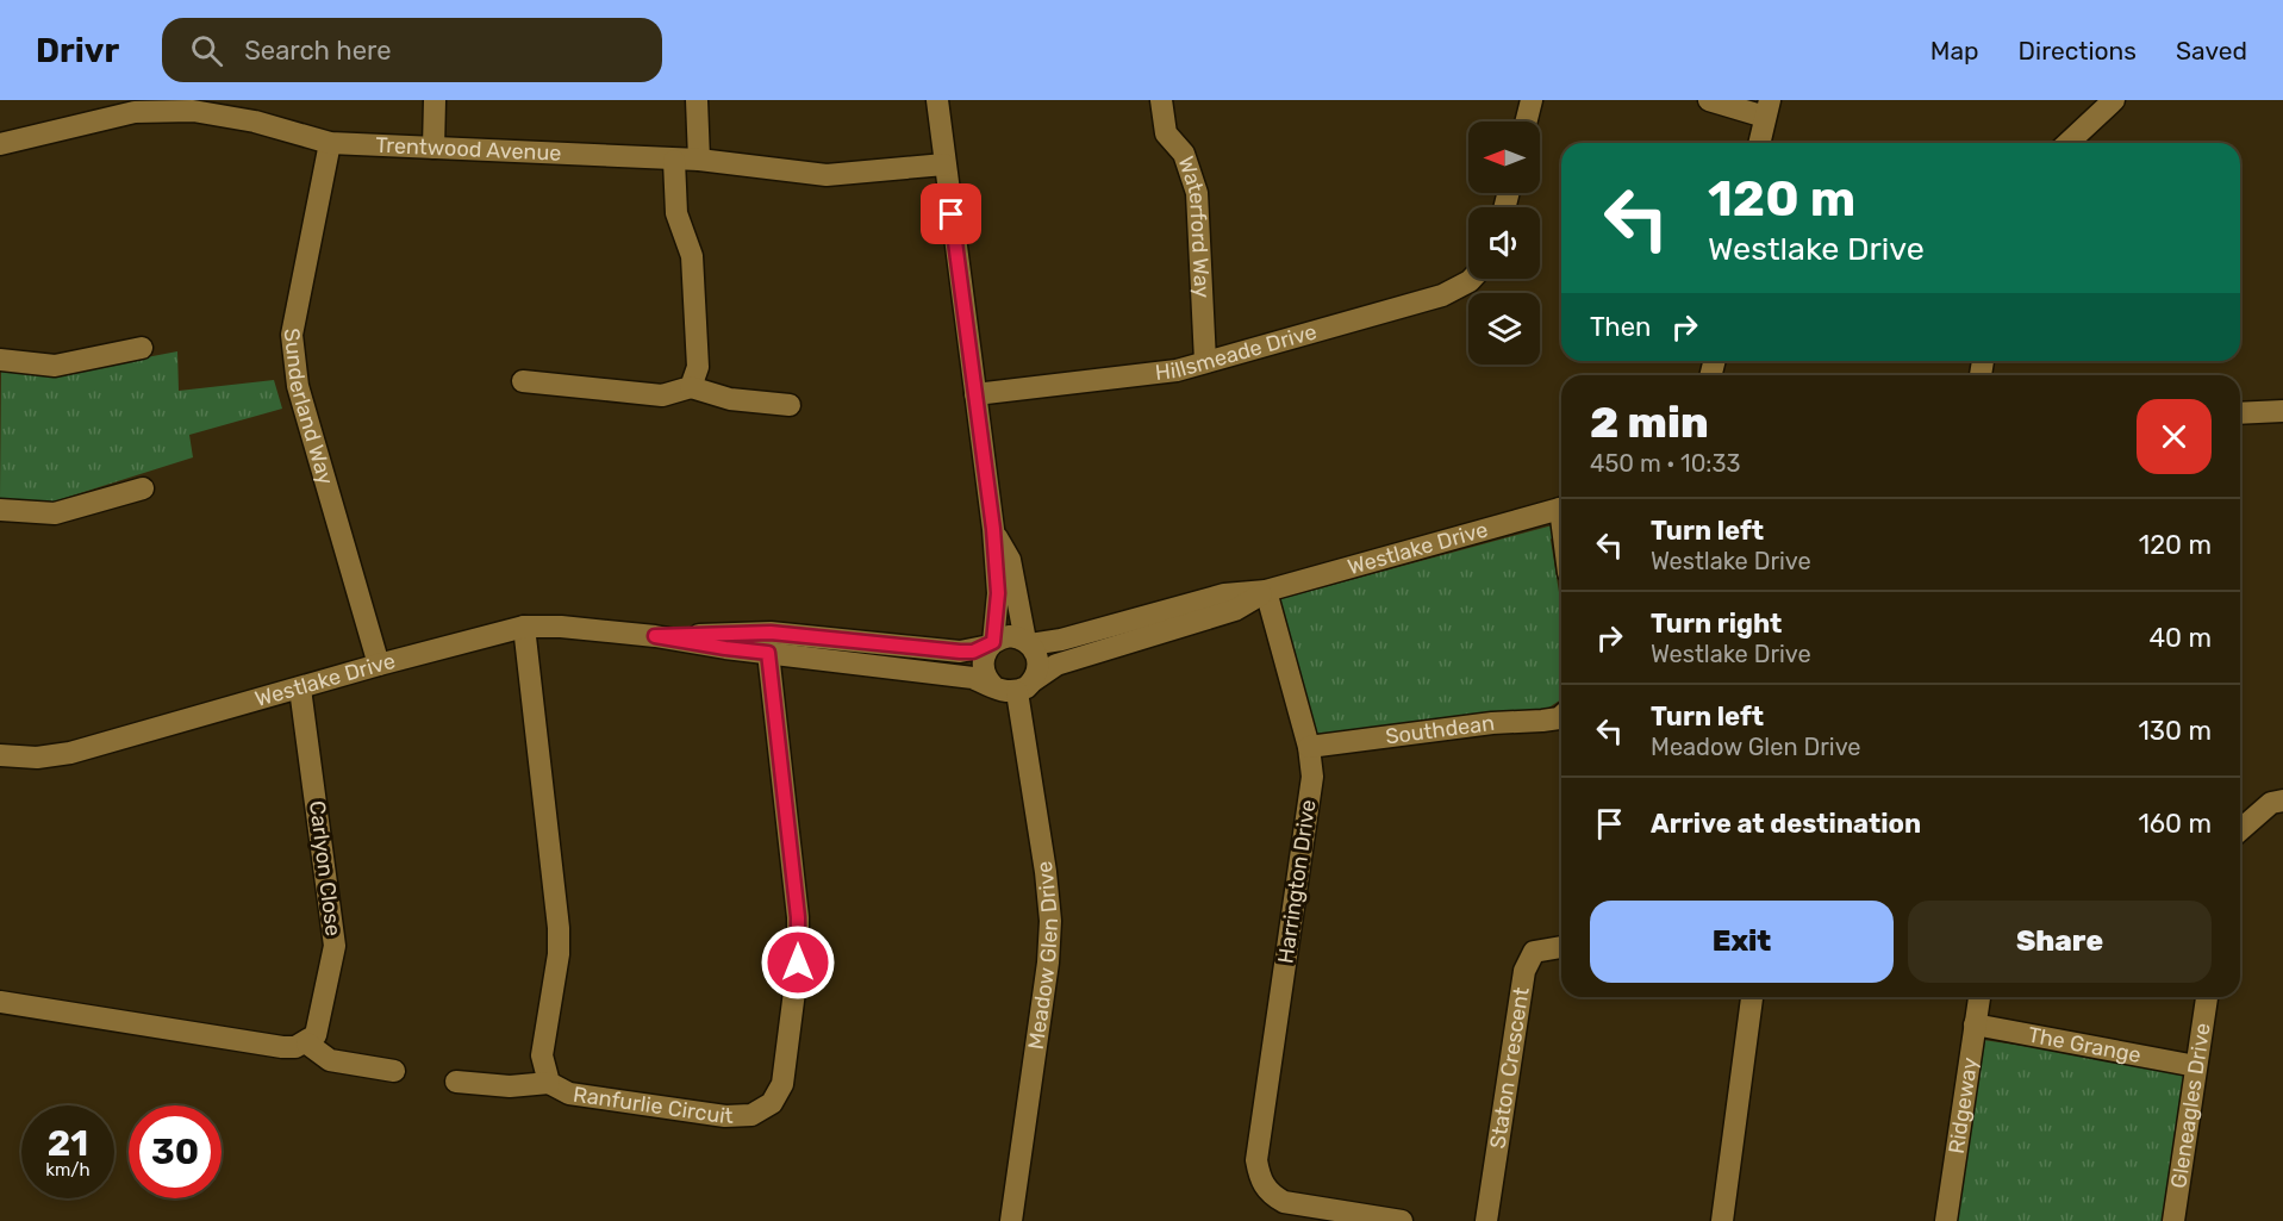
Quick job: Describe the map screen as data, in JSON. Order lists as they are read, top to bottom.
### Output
{
  "streets": {
    "street": [
      "Trentwood Avenue",
      "Waterford Way",
      "Hillsmeade Drive",
      "Sunderland Way",
      "Westlake Drive",
      "Southdean",
      "Carlyon Close",
      "Harrington Drive",
      "Meadow Glen Drive",
      "The Grange",
      "Staton Crescent",
      "Ranfurlie Circuit",
      "Ridgeway",
      "Gleneagles Drive"
    ]
  },
  "crossings": [
    ["Trentwood Avenue", "Sunderland Way"],
    ["Waterford Way", "Hillsmeade Drive"],
    ["Sunderland Way", "Westlake Drive"],
    ["Westlake Drive", "Carlyon Close"],
    ["Westlake Drive", "Harrington Drive"],
    ["Westlake Drive", "Meadow Glen Drive"],
    ["Westlake Drive", "Ranfurlie Circuit"],
    ["Southdean", "Harrington Drive"],
    ["The Grange", "Ridgeway"],
    ["The Grange", "Gleneagles Drive"]
  ],
  "north": "left",
  "page": {
    "header": "Drivr",
    "search": "Search here",
    "nav": ["Map", "Directions", "Saved"],
    "turn": ["120 m", "Westlake Drive"],
    "then": "Then",
    "heading": ["2 min", "450 m · 10:33"],
    "list": [
      {
        "name": "Turn left",
        "note": "Westlake Drive",
        "value": "120 m"
      },
      {
        "name": "Turn right",
        "note": "Westlake Drive",
        "value": "40 m"
      },
      {
        "name": "Turn left",
        "note": "Meadow Glen Drive",
        "value": "130 m"
      },
      {
        "name": "Arrive at destination",
        "value": "160 m"
      }
    ],
    "buttons": ["Exit", "Share"],
    "speed": "21 km/h",
    "limit": "30"
  }
}
